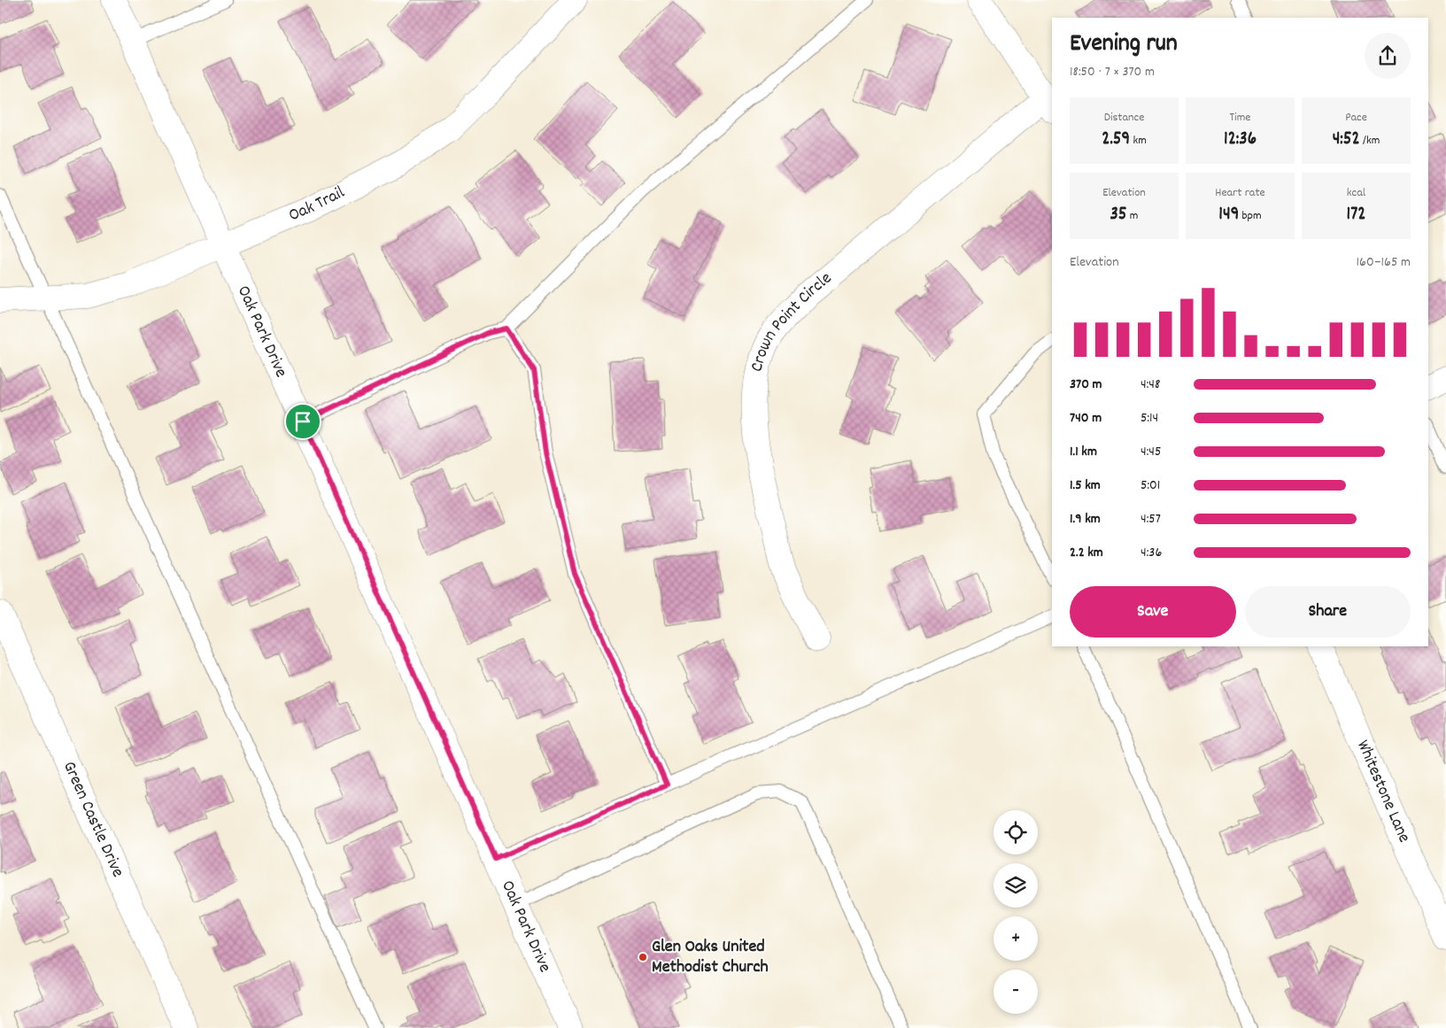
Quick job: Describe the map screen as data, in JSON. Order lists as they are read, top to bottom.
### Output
{
  "streets": {
    "street": [
      "Oak Trail",
      "Crown Point Circle",
      "Oak Park Drive",
      "Whitestone Lane",
      "Green Castle Drive"
    ]
  },
  "crossings": [
    ["Oak Trail", "Oak Park Drive"]
  ],
  "places": ["Glen Oaks United Methodist Church"],
  "page": {
    "heading": ["Evening run", "18:50 · 7 × 370 m"],
    "stats": [
      ["Distance", "2.59 km"],
      ["Time", "12:36"],
      ["Pace", "4:52 /km"],
      ["Elevation", "35 m"],
      ["Heart rate", "149 bpm"],
      ["kcal", "172"]
    ],
    "chart": ["Elevation", "160–165 m"],
    "list": [
      {
        "name": "370 m",
        "note": "4:48"
      },
      {
        "name": "740 m",
        "note": "5:14"
      },
      {
        "name": "1.1 km",
        "note": "4:45"
      },
      {
        "name": "1.5 km",
        "note": "5:01"
      },
      {
        "name": "1.9 km",
        "note": "4:57"
      },
      {
        "name": "2.2 km",
        "note": "4:36"
      }
    ],
    "buttons": ["Save", "Share"],
    "map_buttons": ["+", "−"]
  }
}
